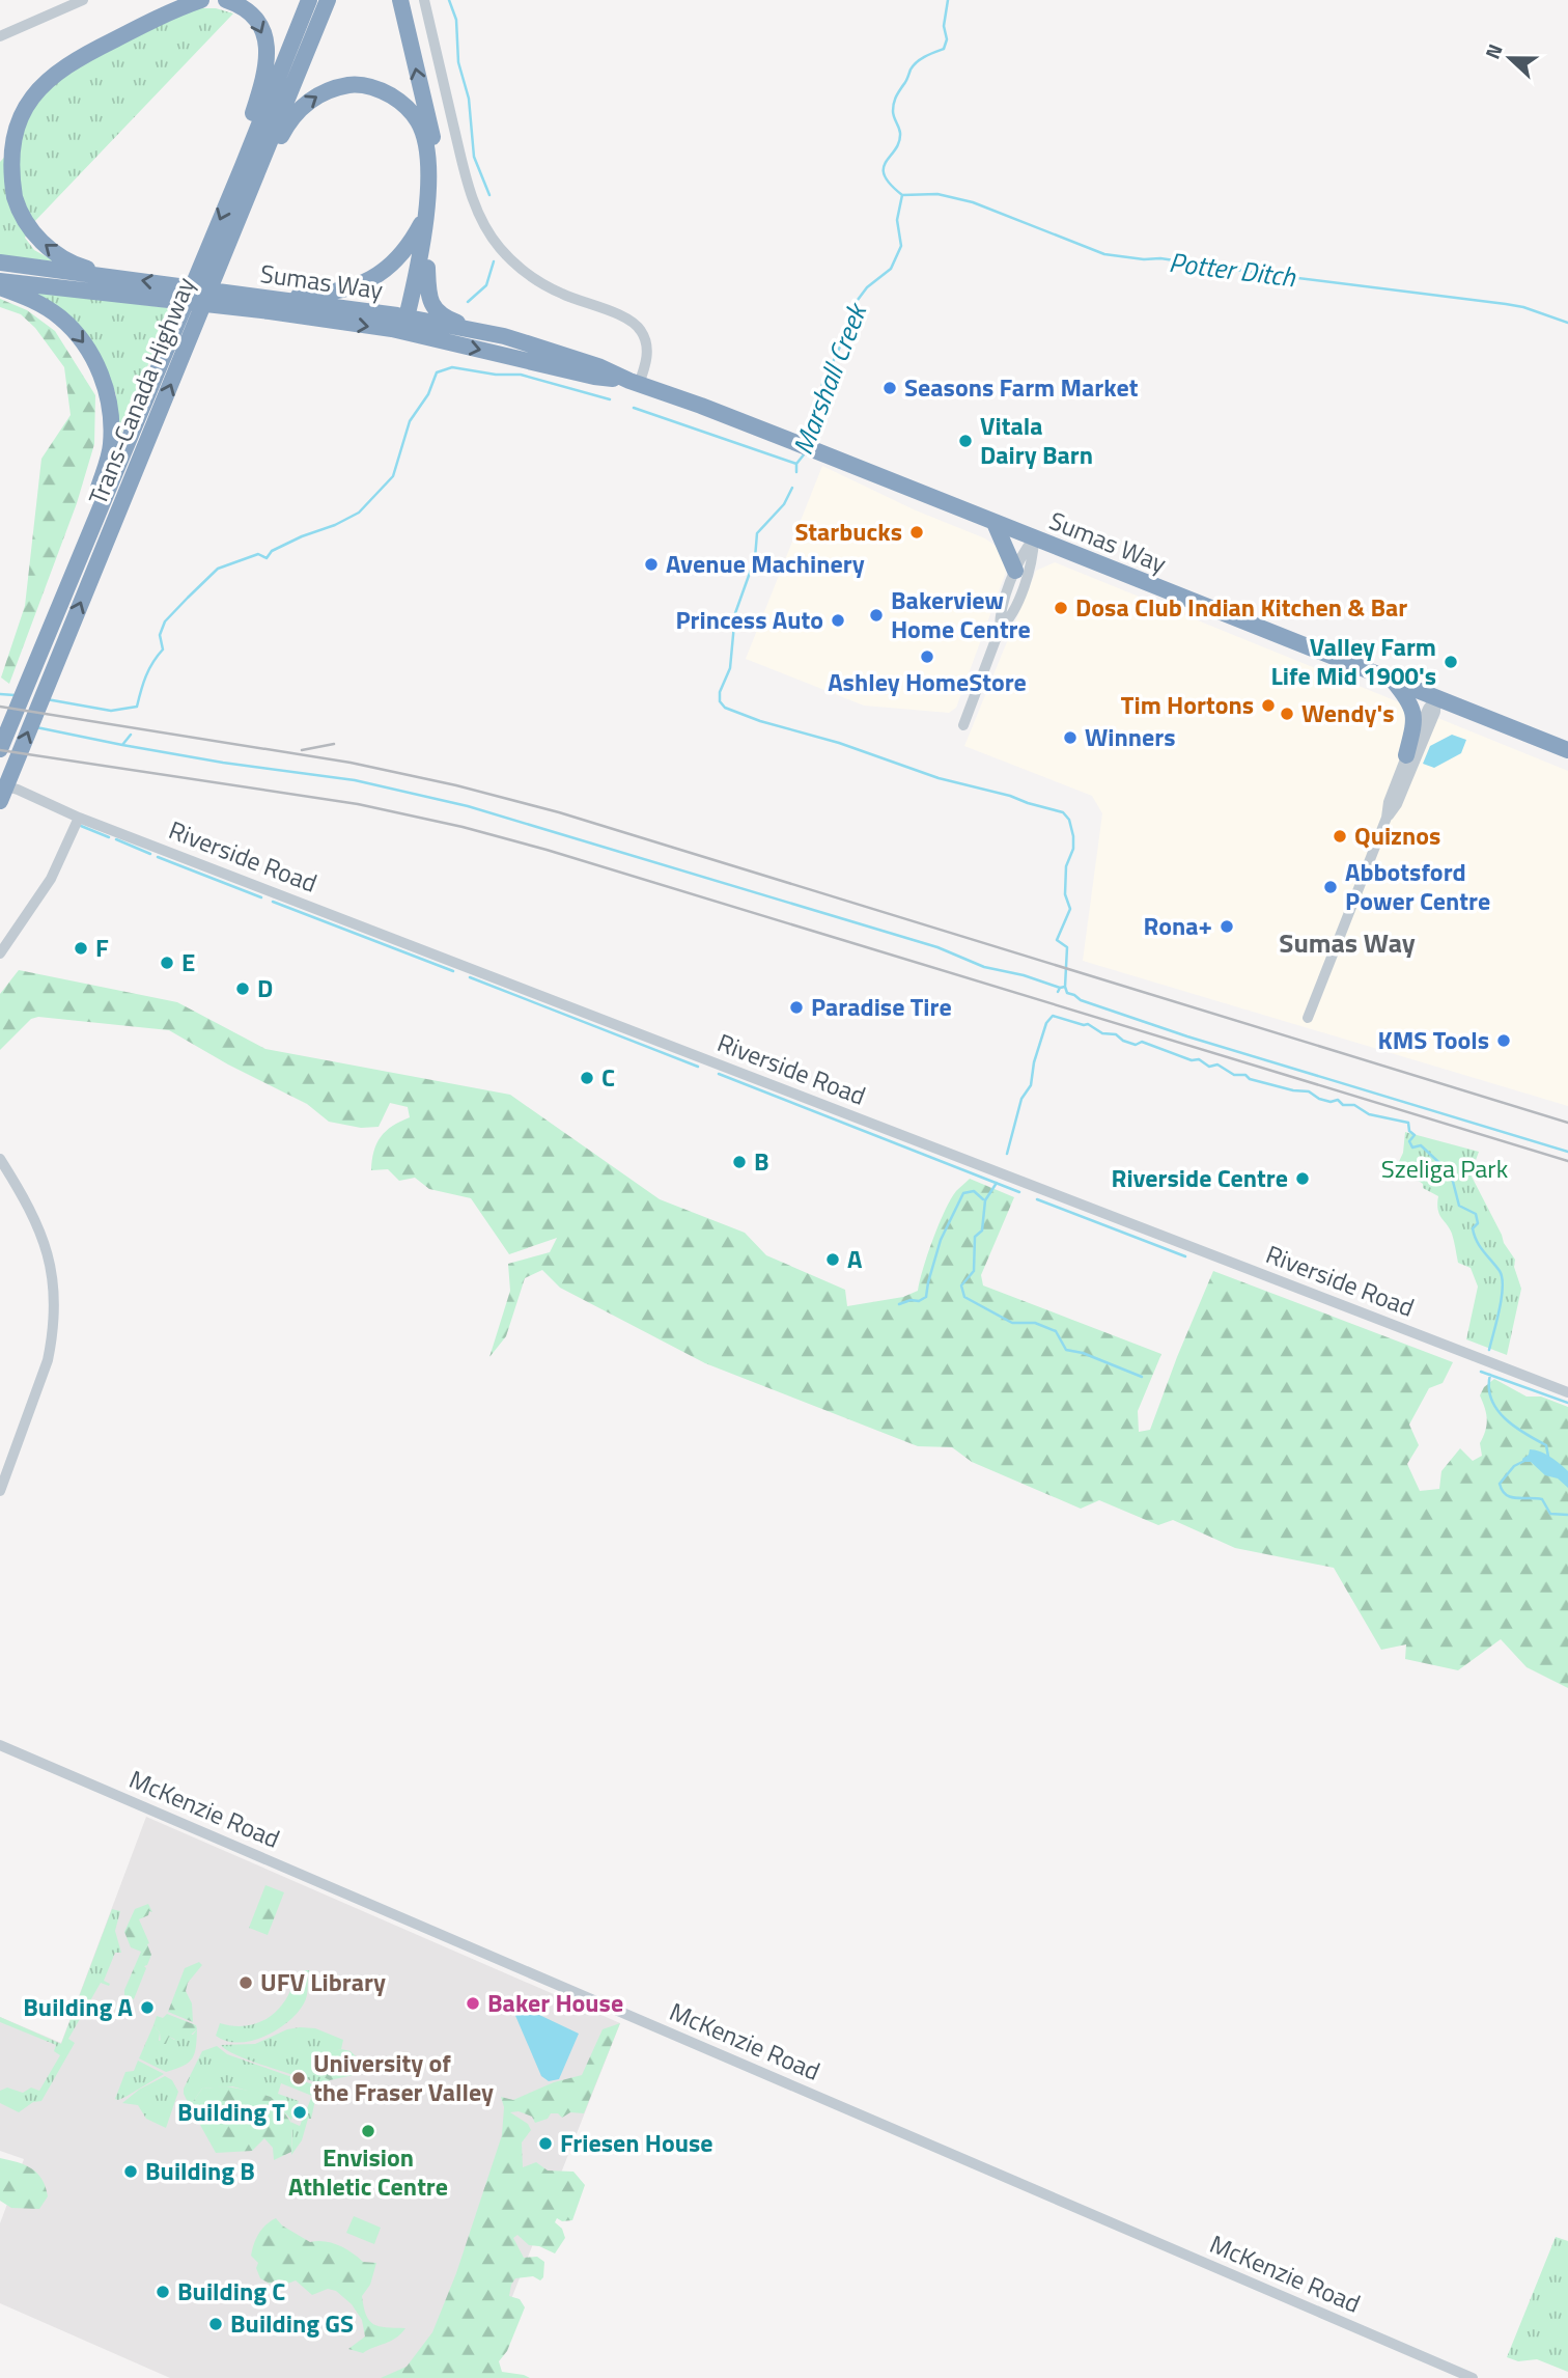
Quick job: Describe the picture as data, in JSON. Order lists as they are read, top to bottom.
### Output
{
  "streets": {
    "highway": ["Sumas Way", "Trans-Canada Highway"],
    "street": ["Riverside Road", "McKenzie Road"]
  },
  "districts": ["Sumas Way"],
  "water": ["Potter Ditch", "Marshall Creek"],
  "parks": ["Szeliga Park"],
  "places": [
    "Seasons Farm Market",
    "Vitala Dairy Barn",
    "Starbucks",
    "Avenue Machinery",
    "Dosa Club Indian Kitchen & Bar",
    "Bakerview Home Centre",
    "Princess Auto",
    "Ashley HomeStore",
    "Valley Farm Life Mid 1900's",
    "Tim Hortons",
    "Wendy's",
    "Winners",
    "Quiznos",
    "Abbotsford Power Centre",
    "Rona+",
    "F",
    "E",
    "D",
    "Paradise Tire",
    "KMS Tools",
    "C",
    "B",
    "Riverside Centre",
    "A",
    "UFV Library",
    "Baker House",
    "Building A",
    "University of the Fraser Valley",
    "Building T",
    "Envision Athletic Centre",
    "Friesen House",
    "Building B",
    "Building C",
    "Building GS"
  ],
  "north": "left"
}
